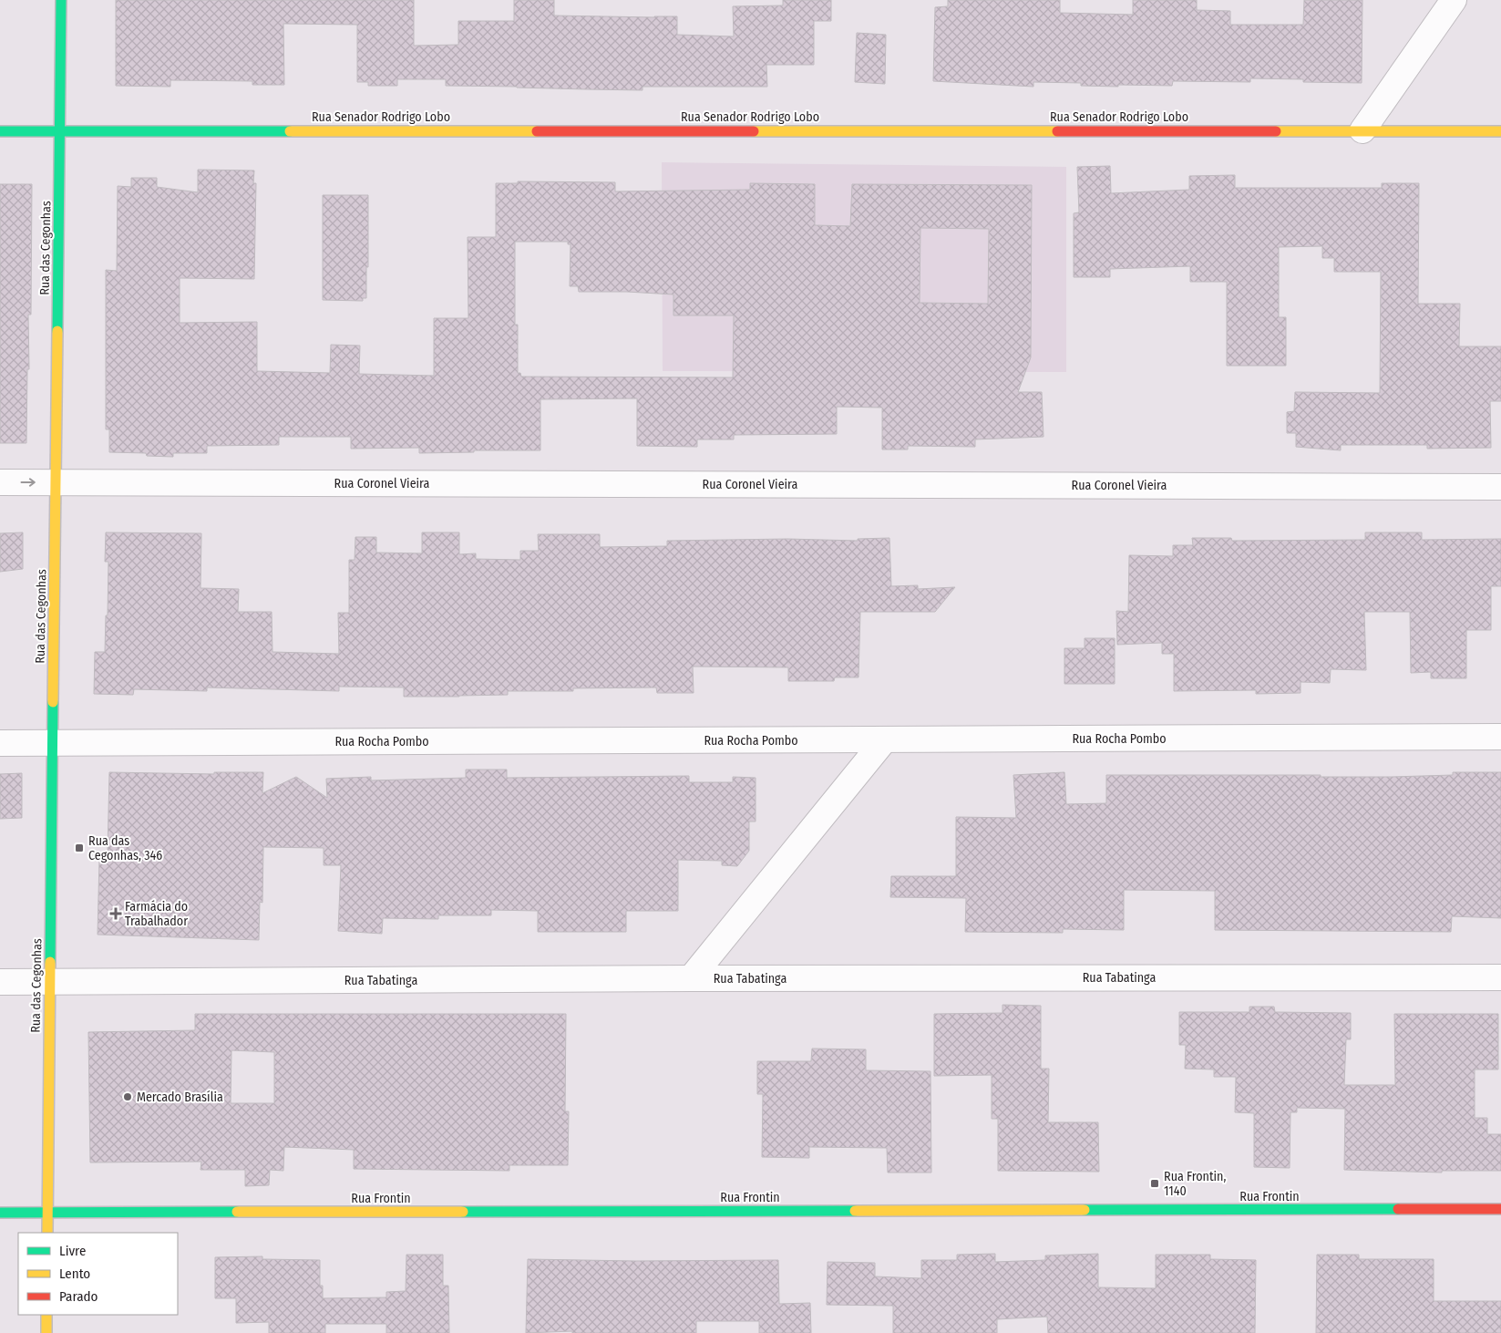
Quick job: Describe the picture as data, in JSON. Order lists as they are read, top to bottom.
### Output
{
  "streets": {
    "street": [
      "Rua Senador Rodrigo Lobo",
      "Rua das Cegonhas",
      "Rua Coronel Vieira",
      "Rua Rocha Pombo",
      "Rua Tabatinga",
      "Rua Frontin"
    ]
  },
  "crossings": [
    ["Rua Senador Rodrigo Lobo", "Rua das Cegonhas"],
    ["Rua das Cegonhas", "Rua Coronel Vieira"],
    ["Rua das Cegonhas", "Rua Rocha Pombo"],
    ["Rua das Cegonhas", "Rua Tabatinga"],
    ["Rua das Cegonhas", "Rua Frontin"]
  ],
  "places": {
    "transit": ["Rua das Cegonhas, 346", "Rua Frontin, 1140"],
    "health": ["Farmácia do Trabalhador"],
    "other": ["Mercado Brasília"]
  },
  "legend": ["Livre", "Lento", "Parado"]
}
